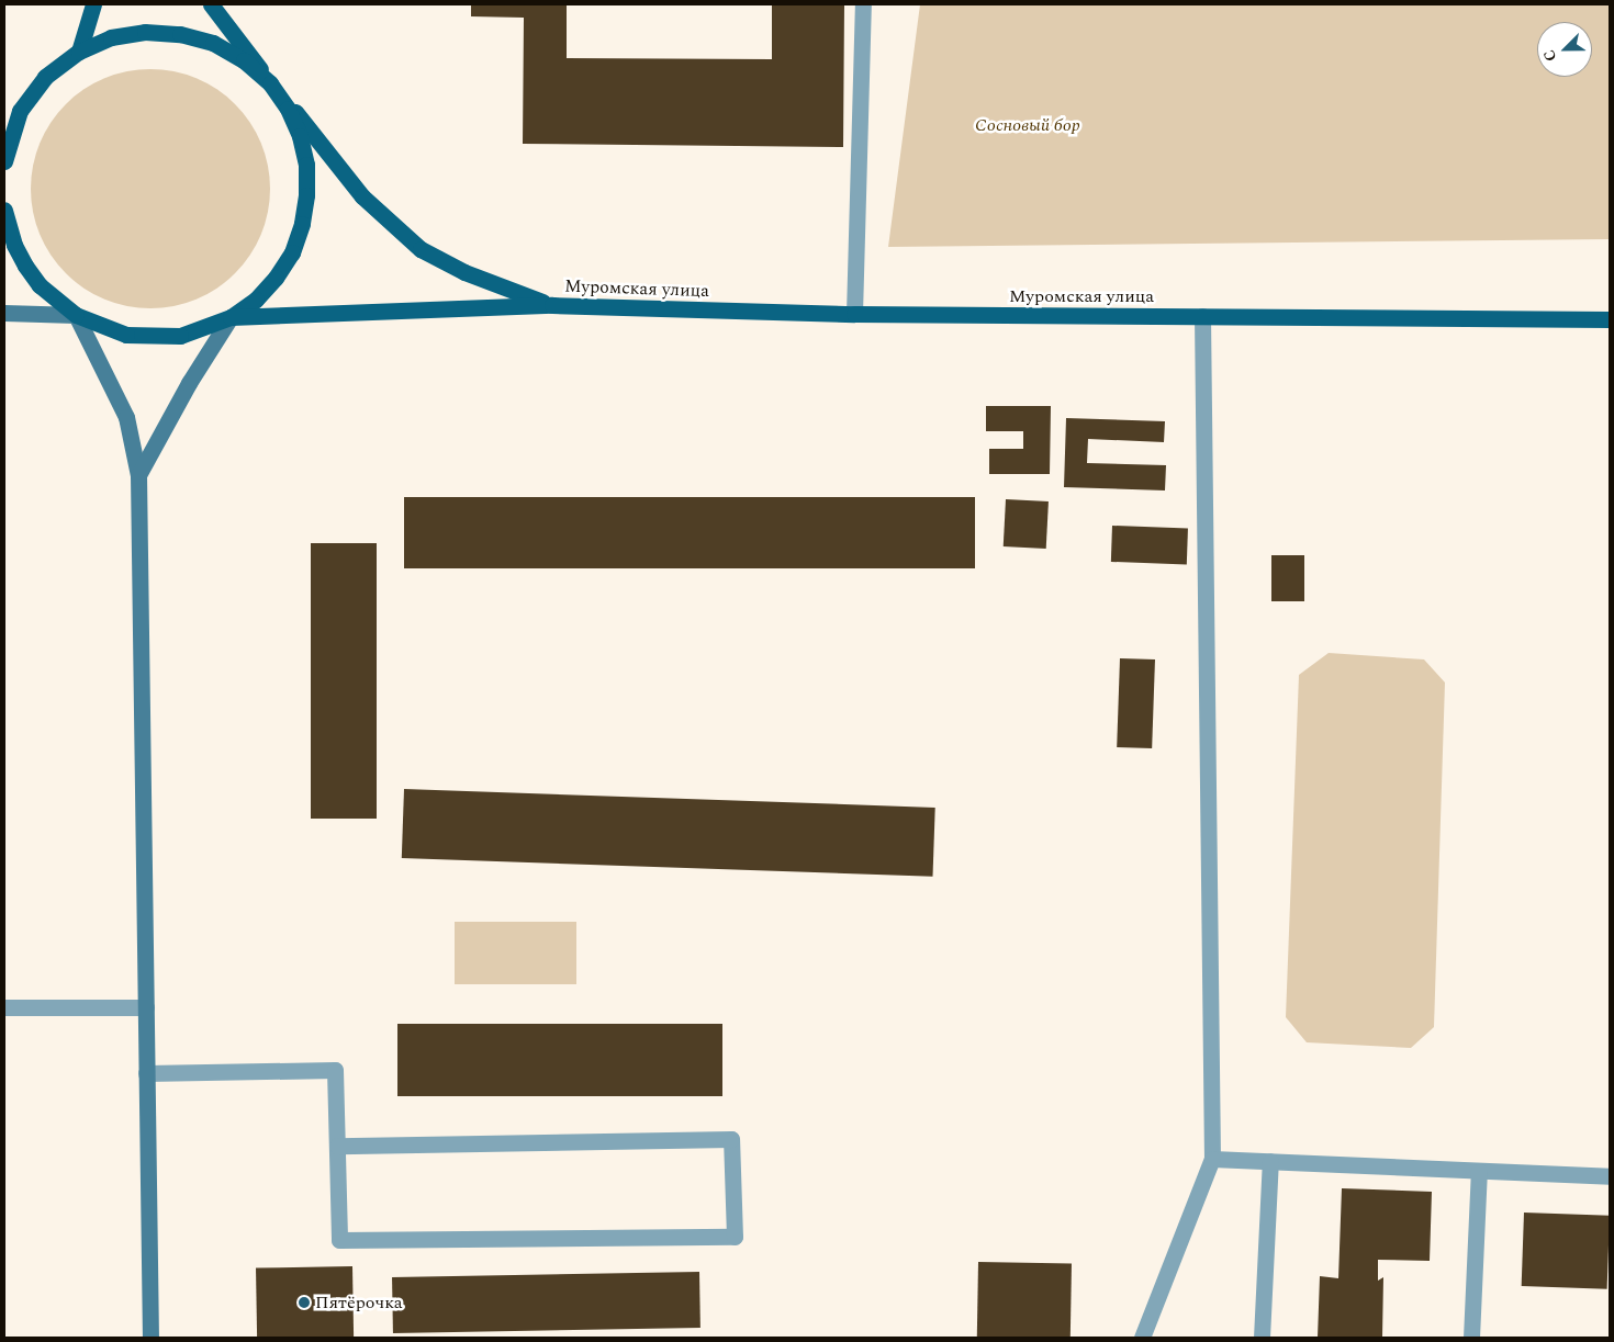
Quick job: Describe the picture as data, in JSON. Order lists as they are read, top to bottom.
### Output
{
  "streets": {
    "main road": ["Муромская улица"]
  },
  "parks": ["Сосновый бор"],
  "places": ["Пятёрочка"],
  "north": "bottom left"
}
